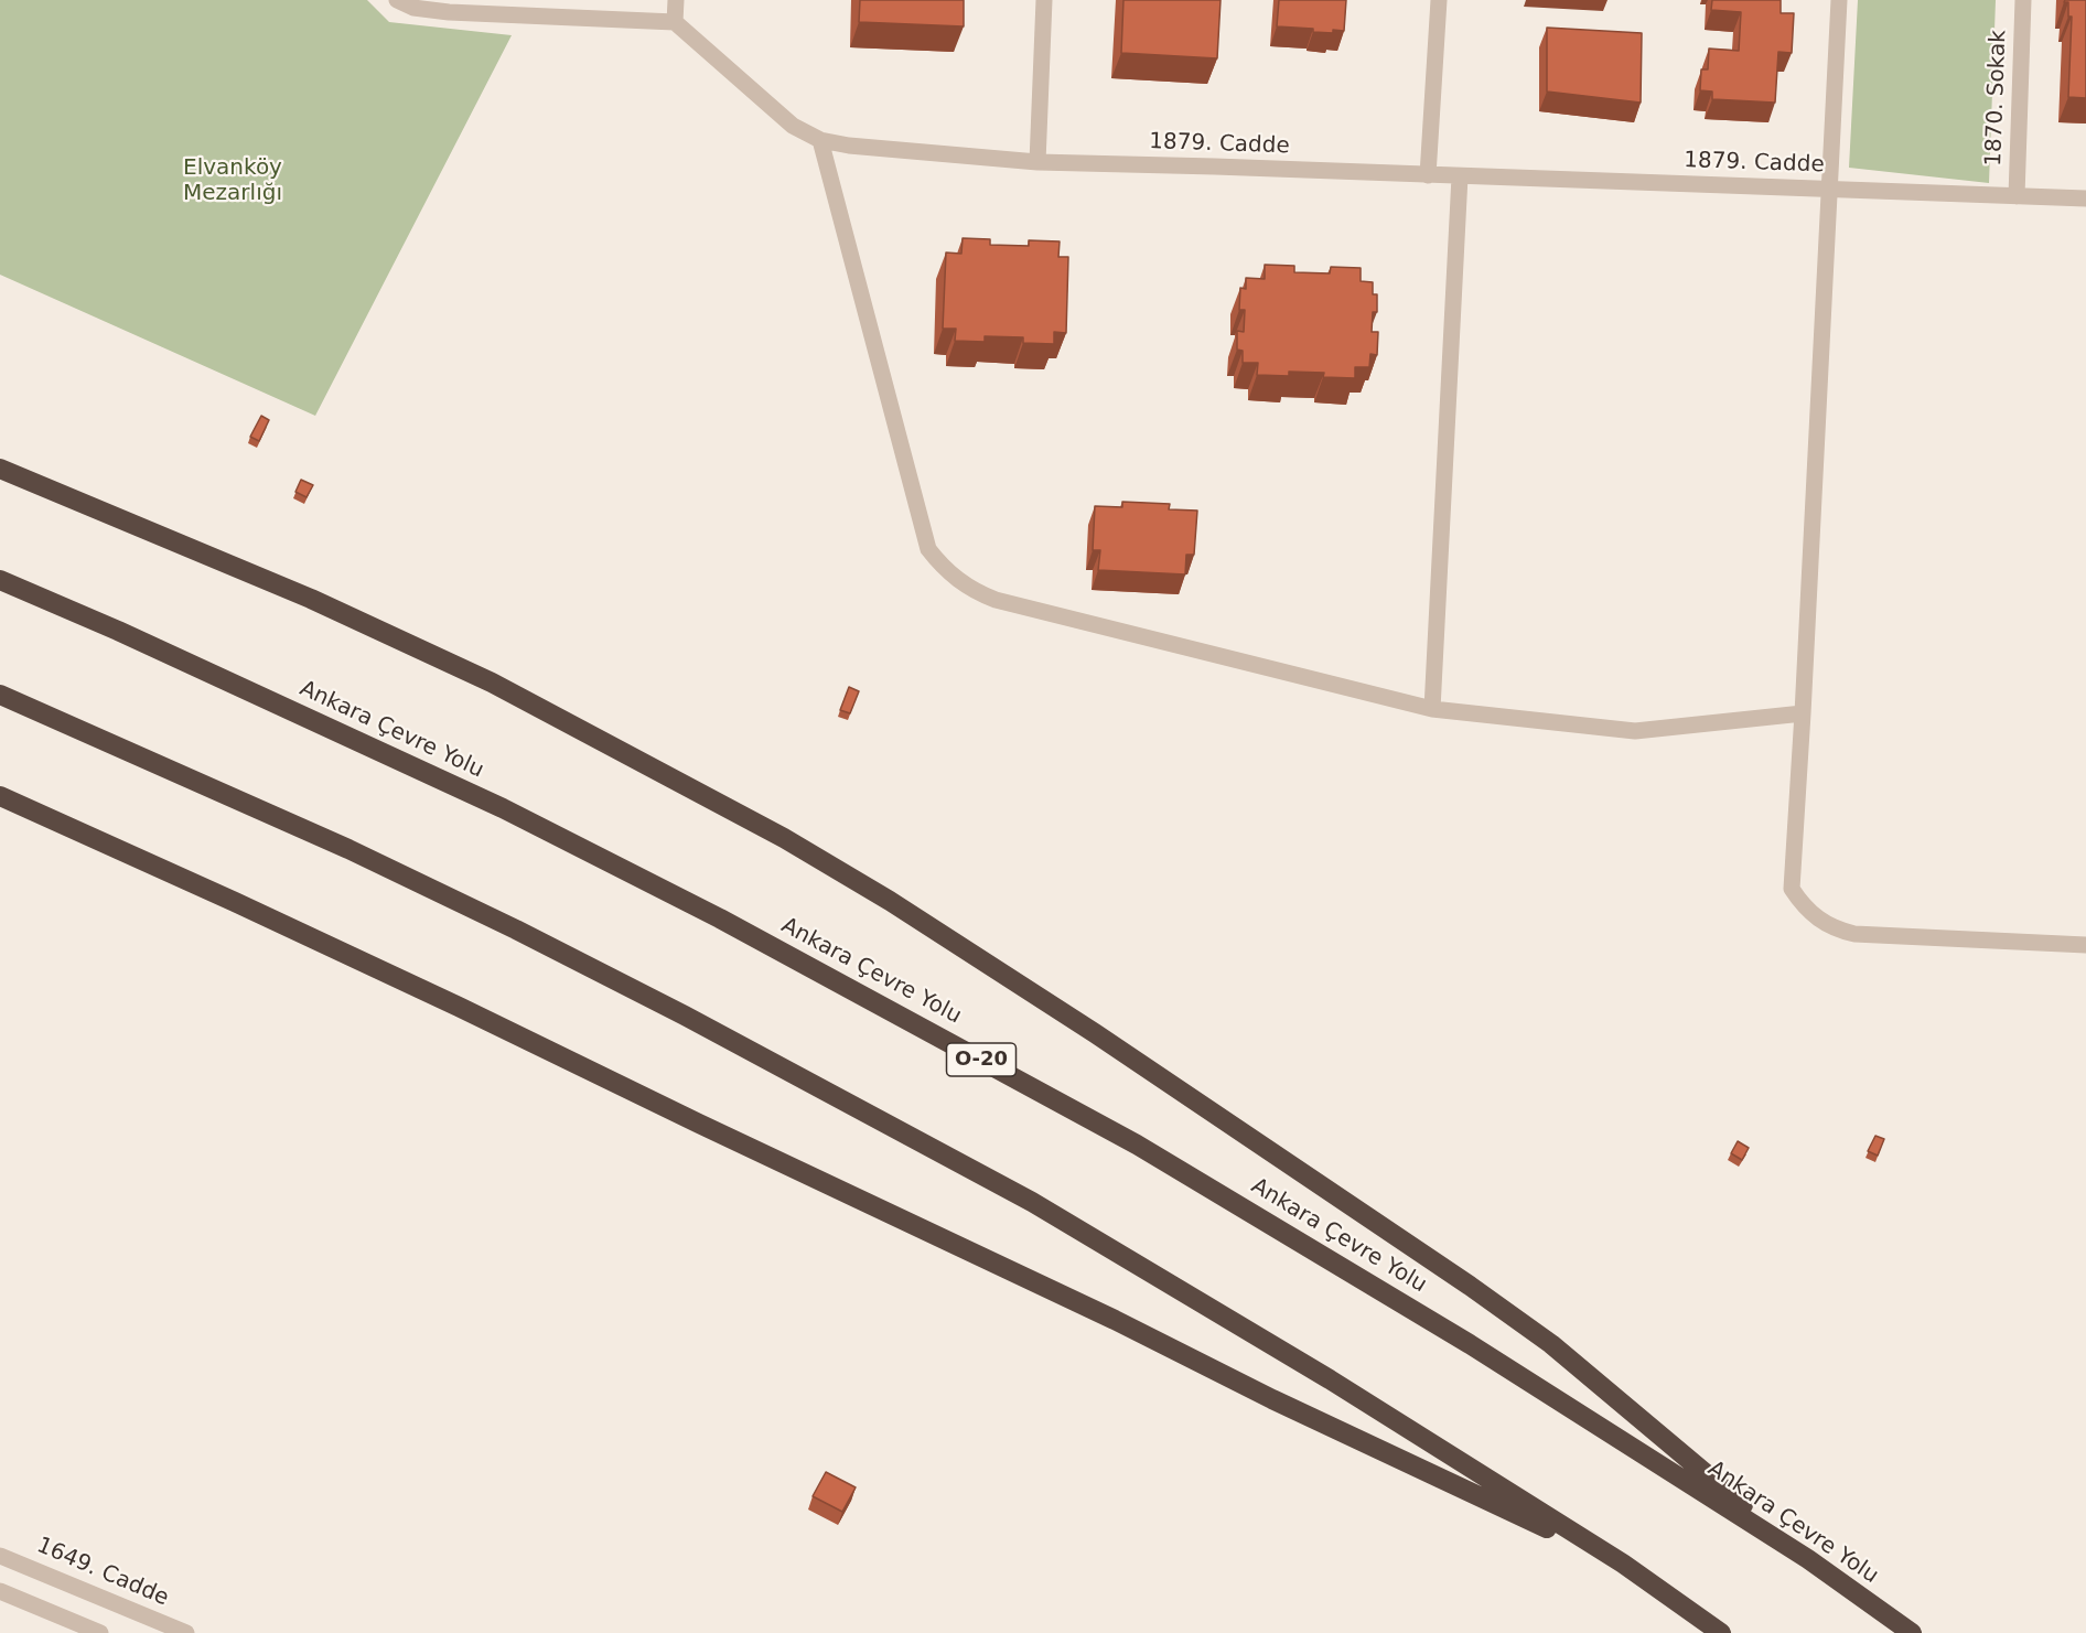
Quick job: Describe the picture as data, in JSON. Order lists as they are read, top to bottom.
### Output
{
  "streets": {
    "highway": ["Ankara Çevre Yolu", "O-20"],
    "street": ["1870. Sokak", "1879. Cadde", "1649. Cadde"]
  },
  "crossings": [
    ["1870. Sokak", "1879. Cadde"]
  ],
  "parks": ["Elvanköy Mezarlığı"]
}
